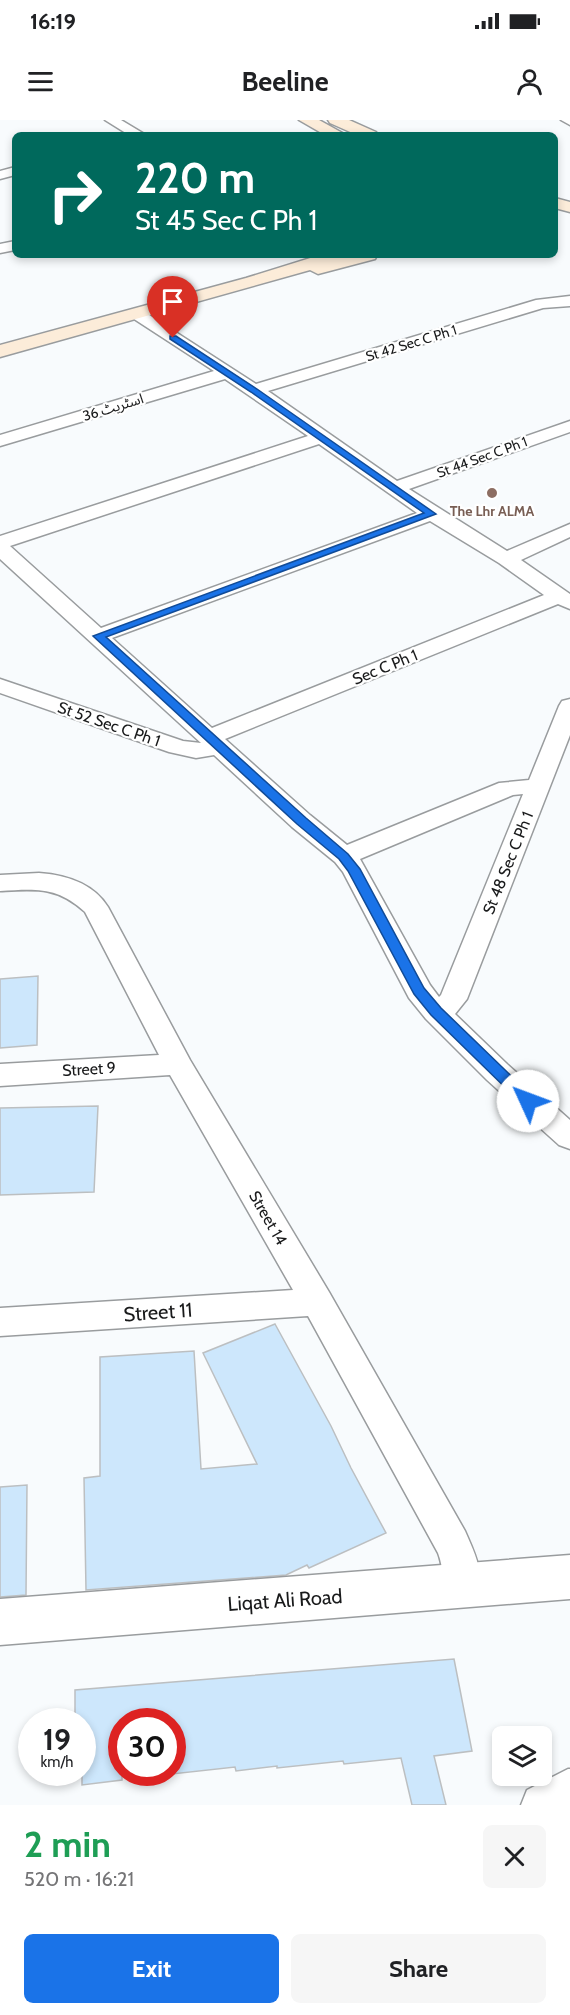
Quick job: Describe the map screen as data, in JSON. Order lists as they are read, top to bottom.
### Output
{
  "streets": {
    "street": [
      "St 42 Sec C Ph 1",
      "اسٹریٹ 36",
      "St 44 Sec C Ph 1",
      "Sec C Ph 1",
      "St 52 Sec C Ph 1",
      "St 48 Sec C Ph 1",
      "Street 9",
      "Street 14",
      "Street 11",
      "Liqat Ali Road"
    ]
  },
  "crossings": [
    ["Sec C Ph 1", "St 52 Sec C Ph 1"],
    ["Street 9", "Street 14"],
    ["Street 14", "Street 11"],
    ["Street 14", "Liqat Ali Road"]
  ],
  "places": ["The Lhr ALMA"],
  "page": {
    "status": "16:19",
    "header": "Beeline",
    "turn": ["220 m", "St 45 Sec C Ph 1"],
    "speed": "19 km/h",
    "limit": "30",
    "heading": ["2 min", "520 m · 16:21"],
    "buttons": ["Exit", "Share"]
  }
}
